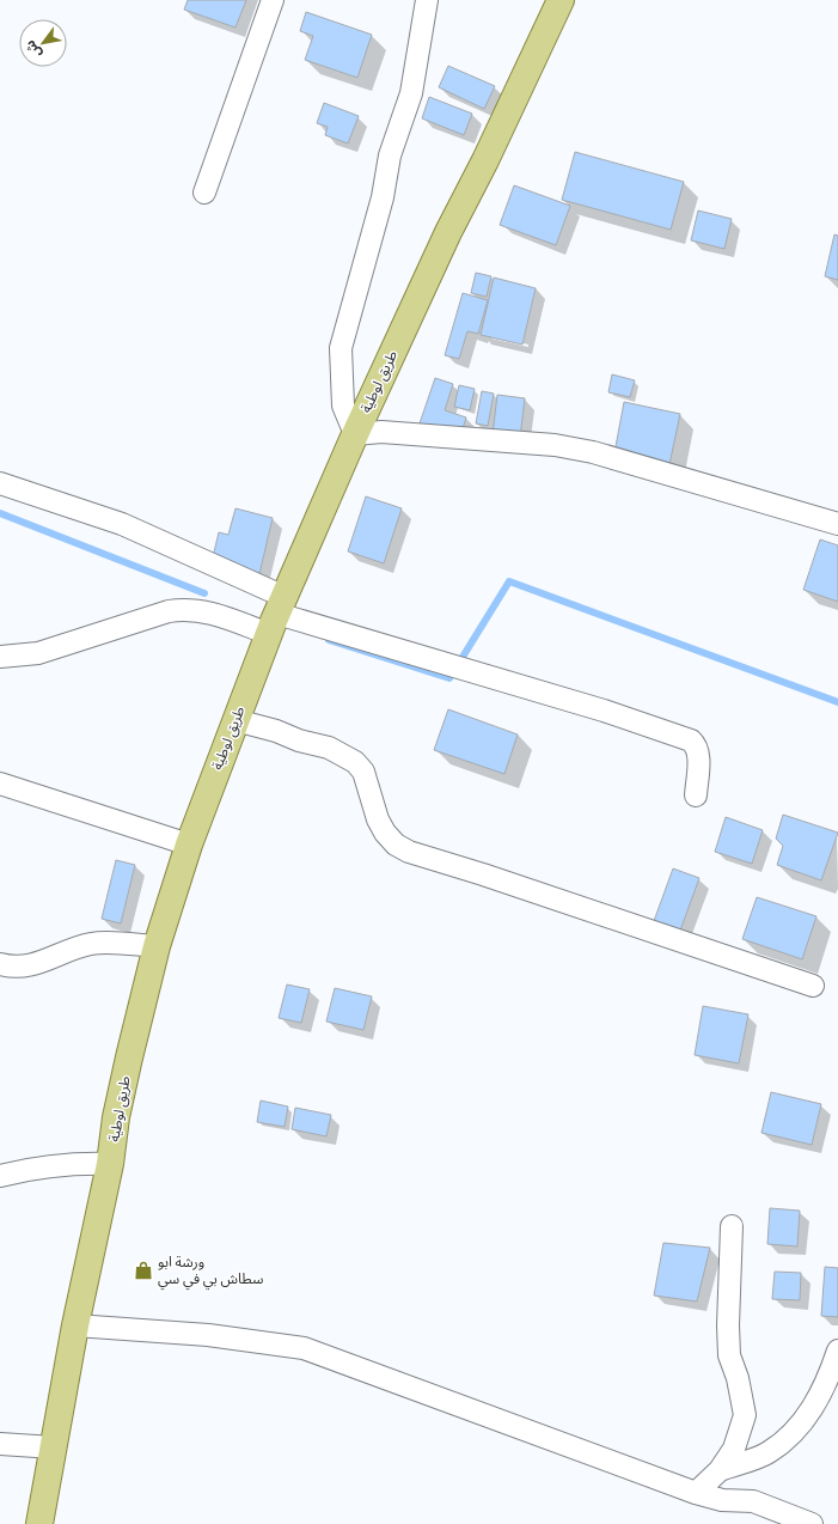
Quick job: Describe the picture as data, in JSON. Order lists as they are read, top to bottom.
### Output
{
  "streets": {
    "main road": ["طريق لوطية"]
  },
  "places": {
    "shop": ["ورشة ابو سطاش بي في سي"]
  },
  "north": "bottom left"
}
